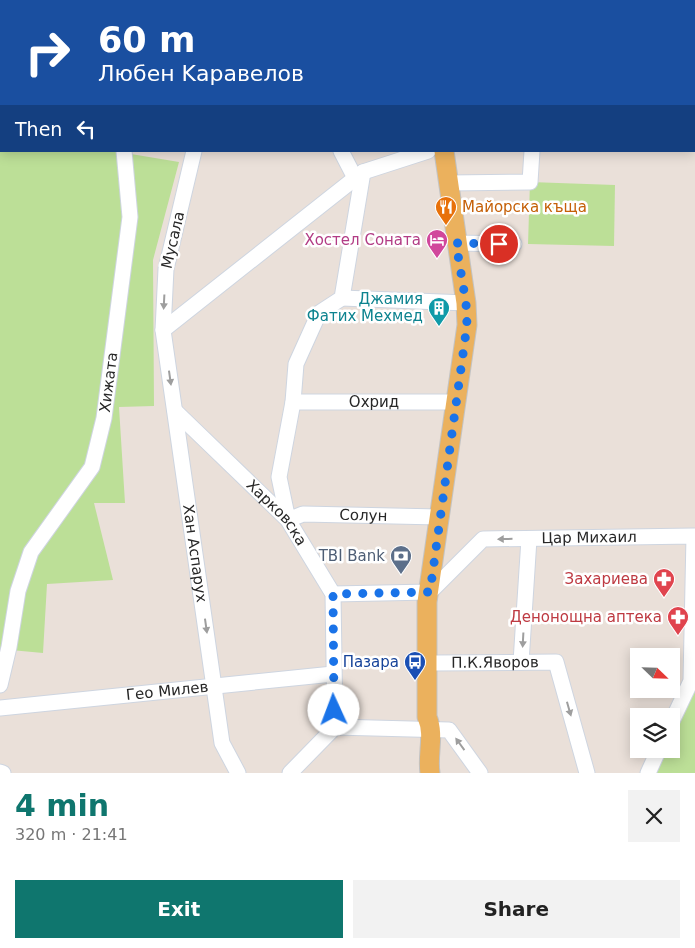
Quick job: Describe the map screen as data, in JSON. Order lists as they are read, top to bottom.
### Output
{
  "streets": {
    "street": [
      "Мусала",
      "Хижата",
      "Охрид",
      "Харковска",
      "Солун",
      "Цар Михаил",
      "Хан Аспарух",
      "П.К.Яворов",
      "Гео Милев"
    ]
  },
  "crossings": [
    ["Мусала", "Хан Аспарух"],
    ["Харковска", "Солун"],
    ["Харковска", "Хан Аспарух"],
    ["Хан Аспарух", "Гео Милев"]
  ],
  "one_way": ["Мусала", "П.К.Яворов"],
  "places": {
    "restaurant": ["Майорска къща"],
    "hotel": ["Хостел Соната"],
    "building": ["Джамия Фатих Мехмед"],
    "bank": ["TBI Bank"],
    "pharmacy": ["Захариева", "Денонощна аптека"],
    "bus stop": ["Пазара"]
  },
  "north": "bottom right",
  "page": {
    "turn": ["60 m", "Любен Kаравелов"],
    "then": "Then",
    "heading": ["4 min", "320 m · 21:41"],
    "buttons": ["Exit", "Share"]
  }
}
